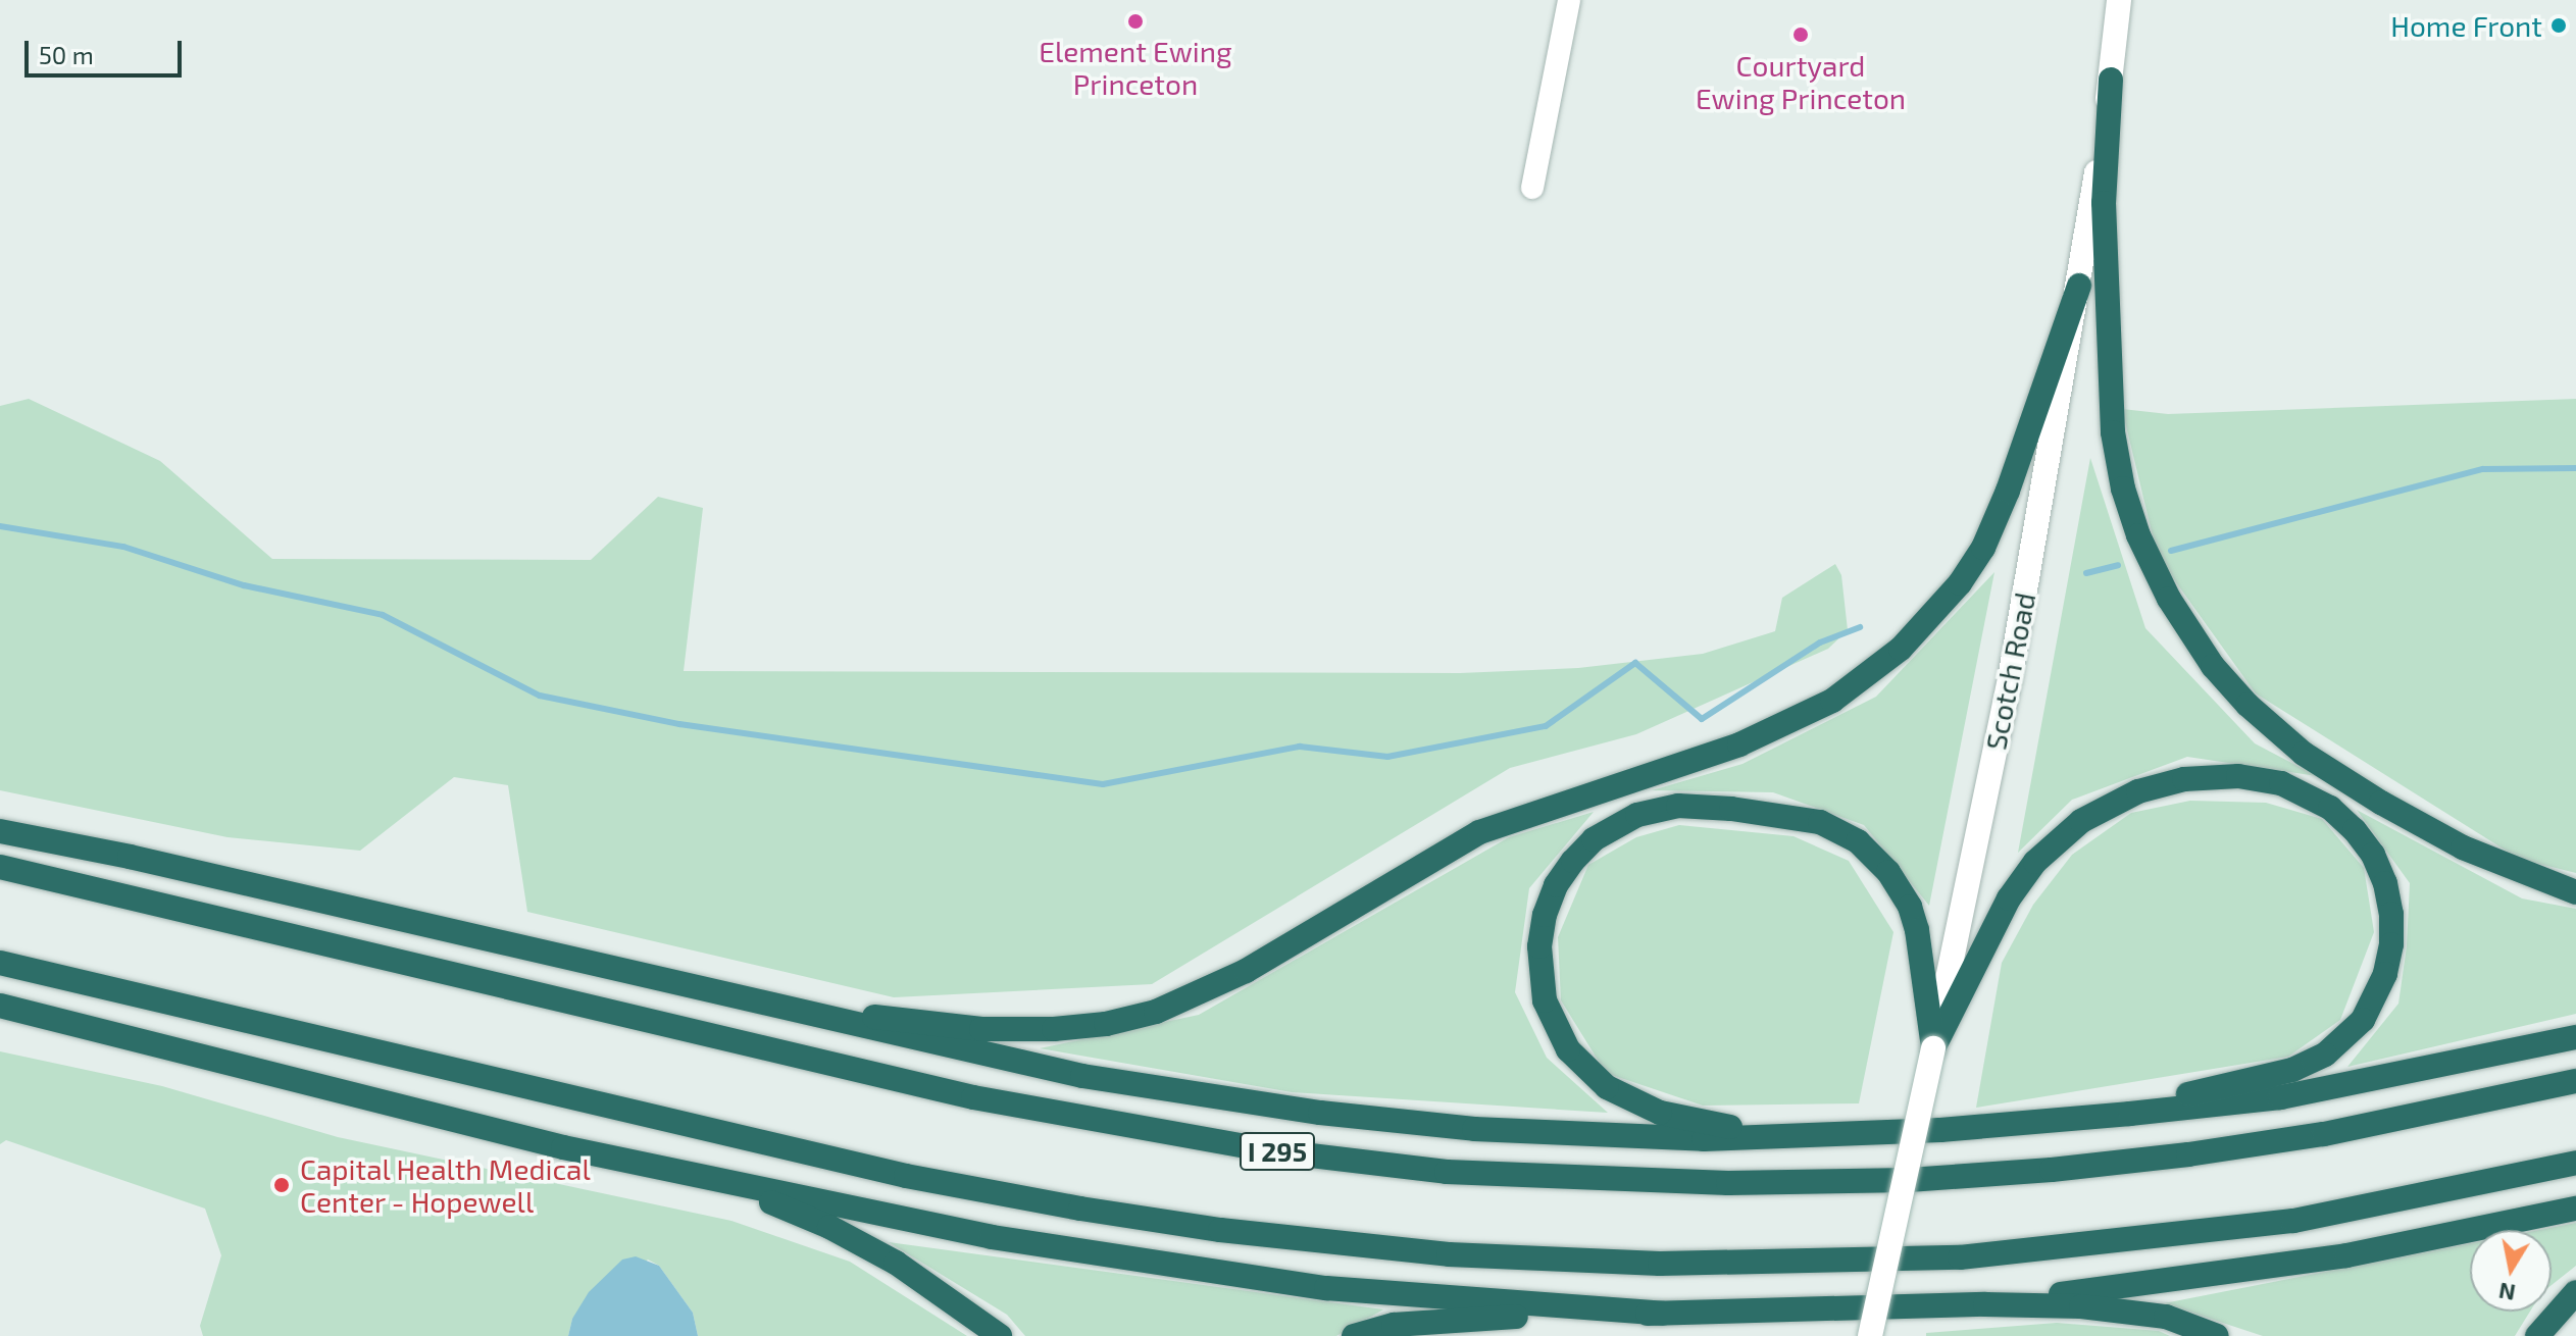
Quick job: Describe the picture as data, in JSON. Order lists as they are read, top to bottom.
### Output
{
  "streets": {
    "highway": ["I 295"],
    "main road": ["Scotch Road"]
  },
  "places": [
    "Element Ewing Princeton",
    "Home Front",
    "Courtyard Ewing Princeton",
    "Capital Health Medical Center - Hopewell"
  ],
  "scale_bar": "50 m",
  "north": "bottom"
}
